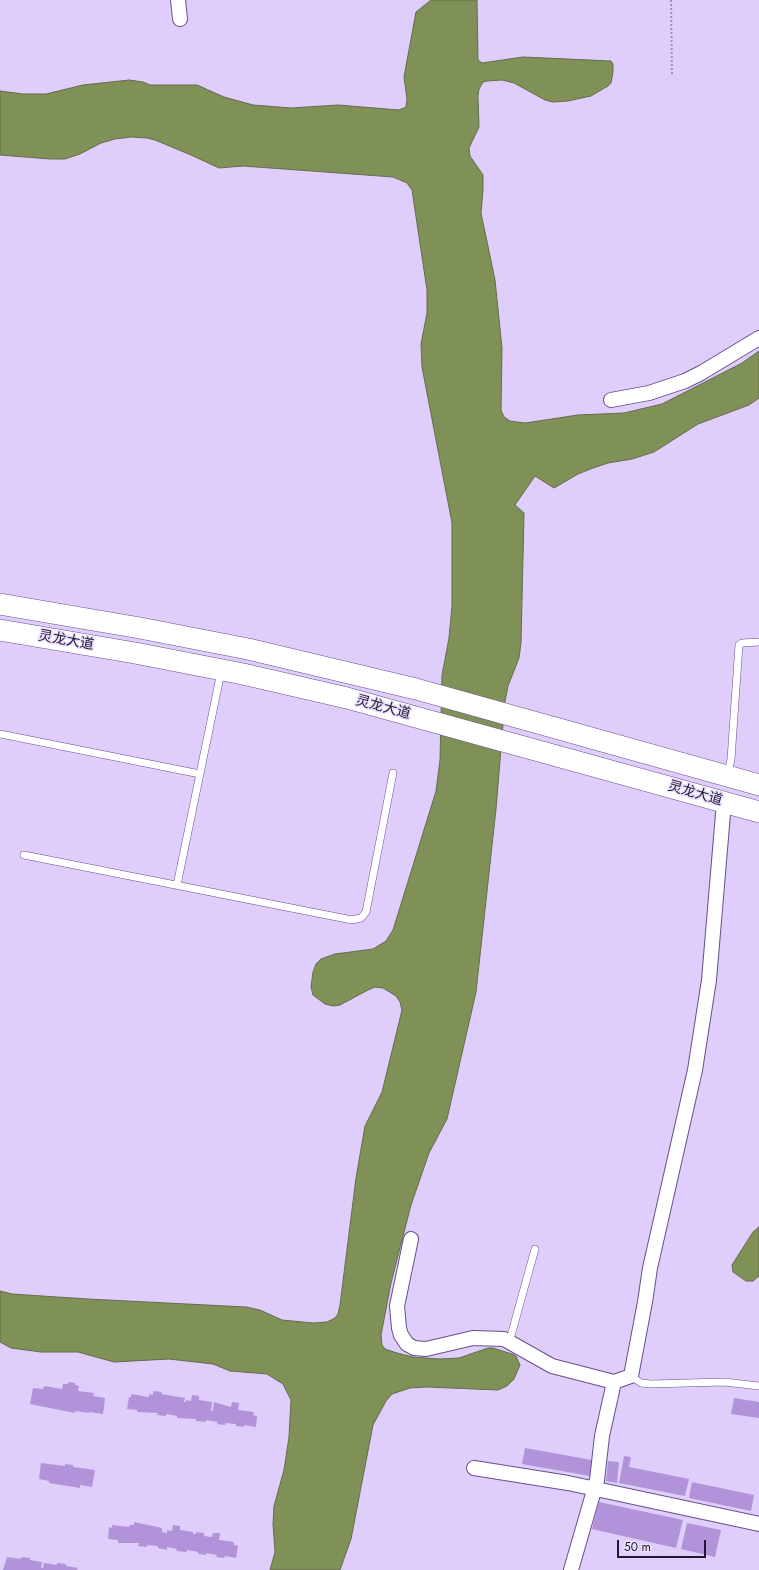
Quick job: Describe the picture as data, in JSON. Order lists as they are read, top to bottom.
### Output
{
  "streets": {
    "main road": ["灵龙大道"]
  },
  "scale_bar": "50 m"
}
